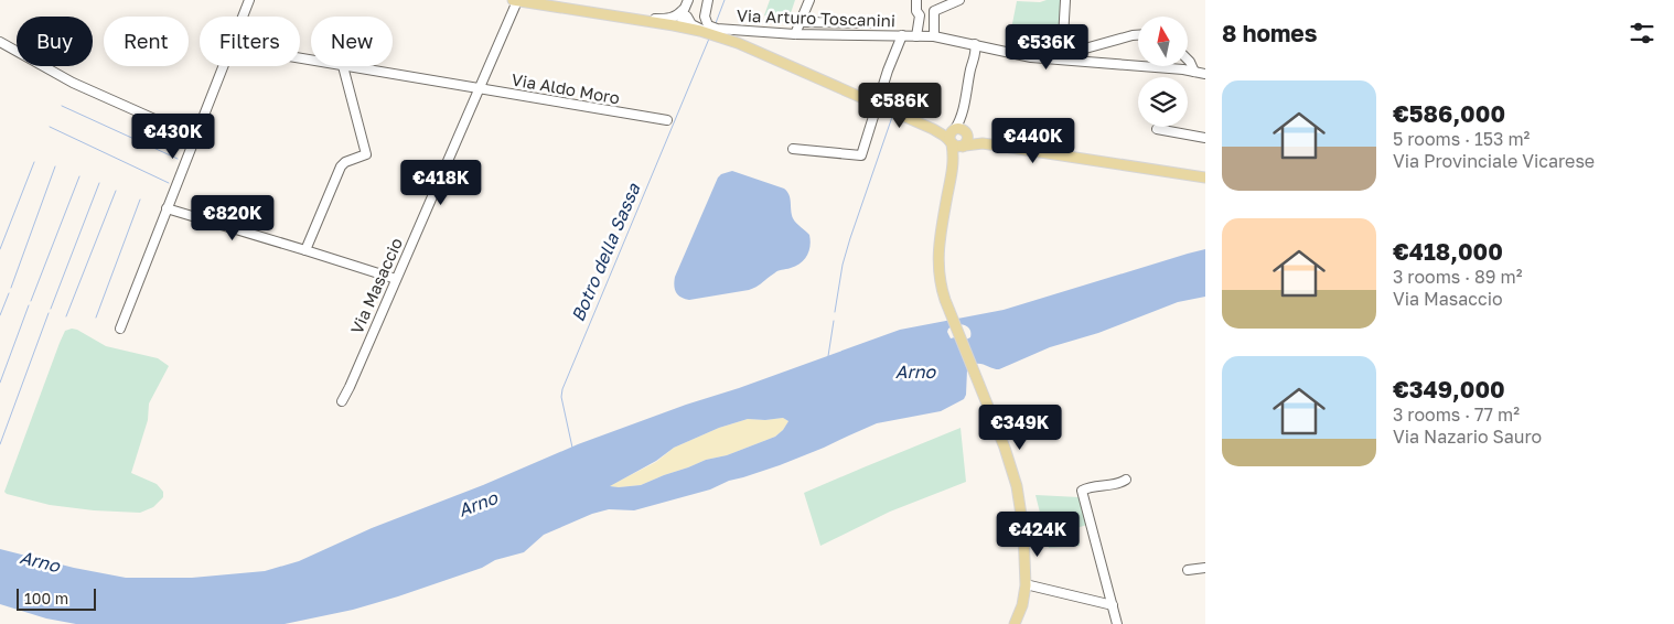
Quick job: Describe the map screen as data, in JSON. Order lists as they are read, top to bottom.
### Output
{
  "streets": {
    "street": ["Via Arturo Toscanini", "Via Aldo Moro", "Via Masaccio"]
  },
  "crossings": [
    ["Via Aldo Moro", "Via Masaccio"]
  ],
  "water": ["Botro della Sassa", "Arno"],
  "scale_bar": "100 m",
  "north": "top",
  "page": {
    "heading": "8 homes",
    "chip": [
      "Buy",
      "Rent",
      "Filters",
      "New"
    ],
    "price": [
      "€536K",
      "€586K",
      "€430K",
      "€440K",
      "€418K",
      "€820K",
      "€349K",
      "€424K"
    ],
    "list": [
      {
        "name": "€586,000",
        "note": "5 rooms · 153 m² · Via Provinciale Vicarese"
      },
      {
        "name": "€418,000",
        "note": "3 rooms · 89 m² · Via Masaccio"
      },
      {
        "name": "€349,000",
        "note": "3 rooms · 77 m² · Via Nazario Sauro"
      }
    ],
    "scale": "100 m"
  }
}
